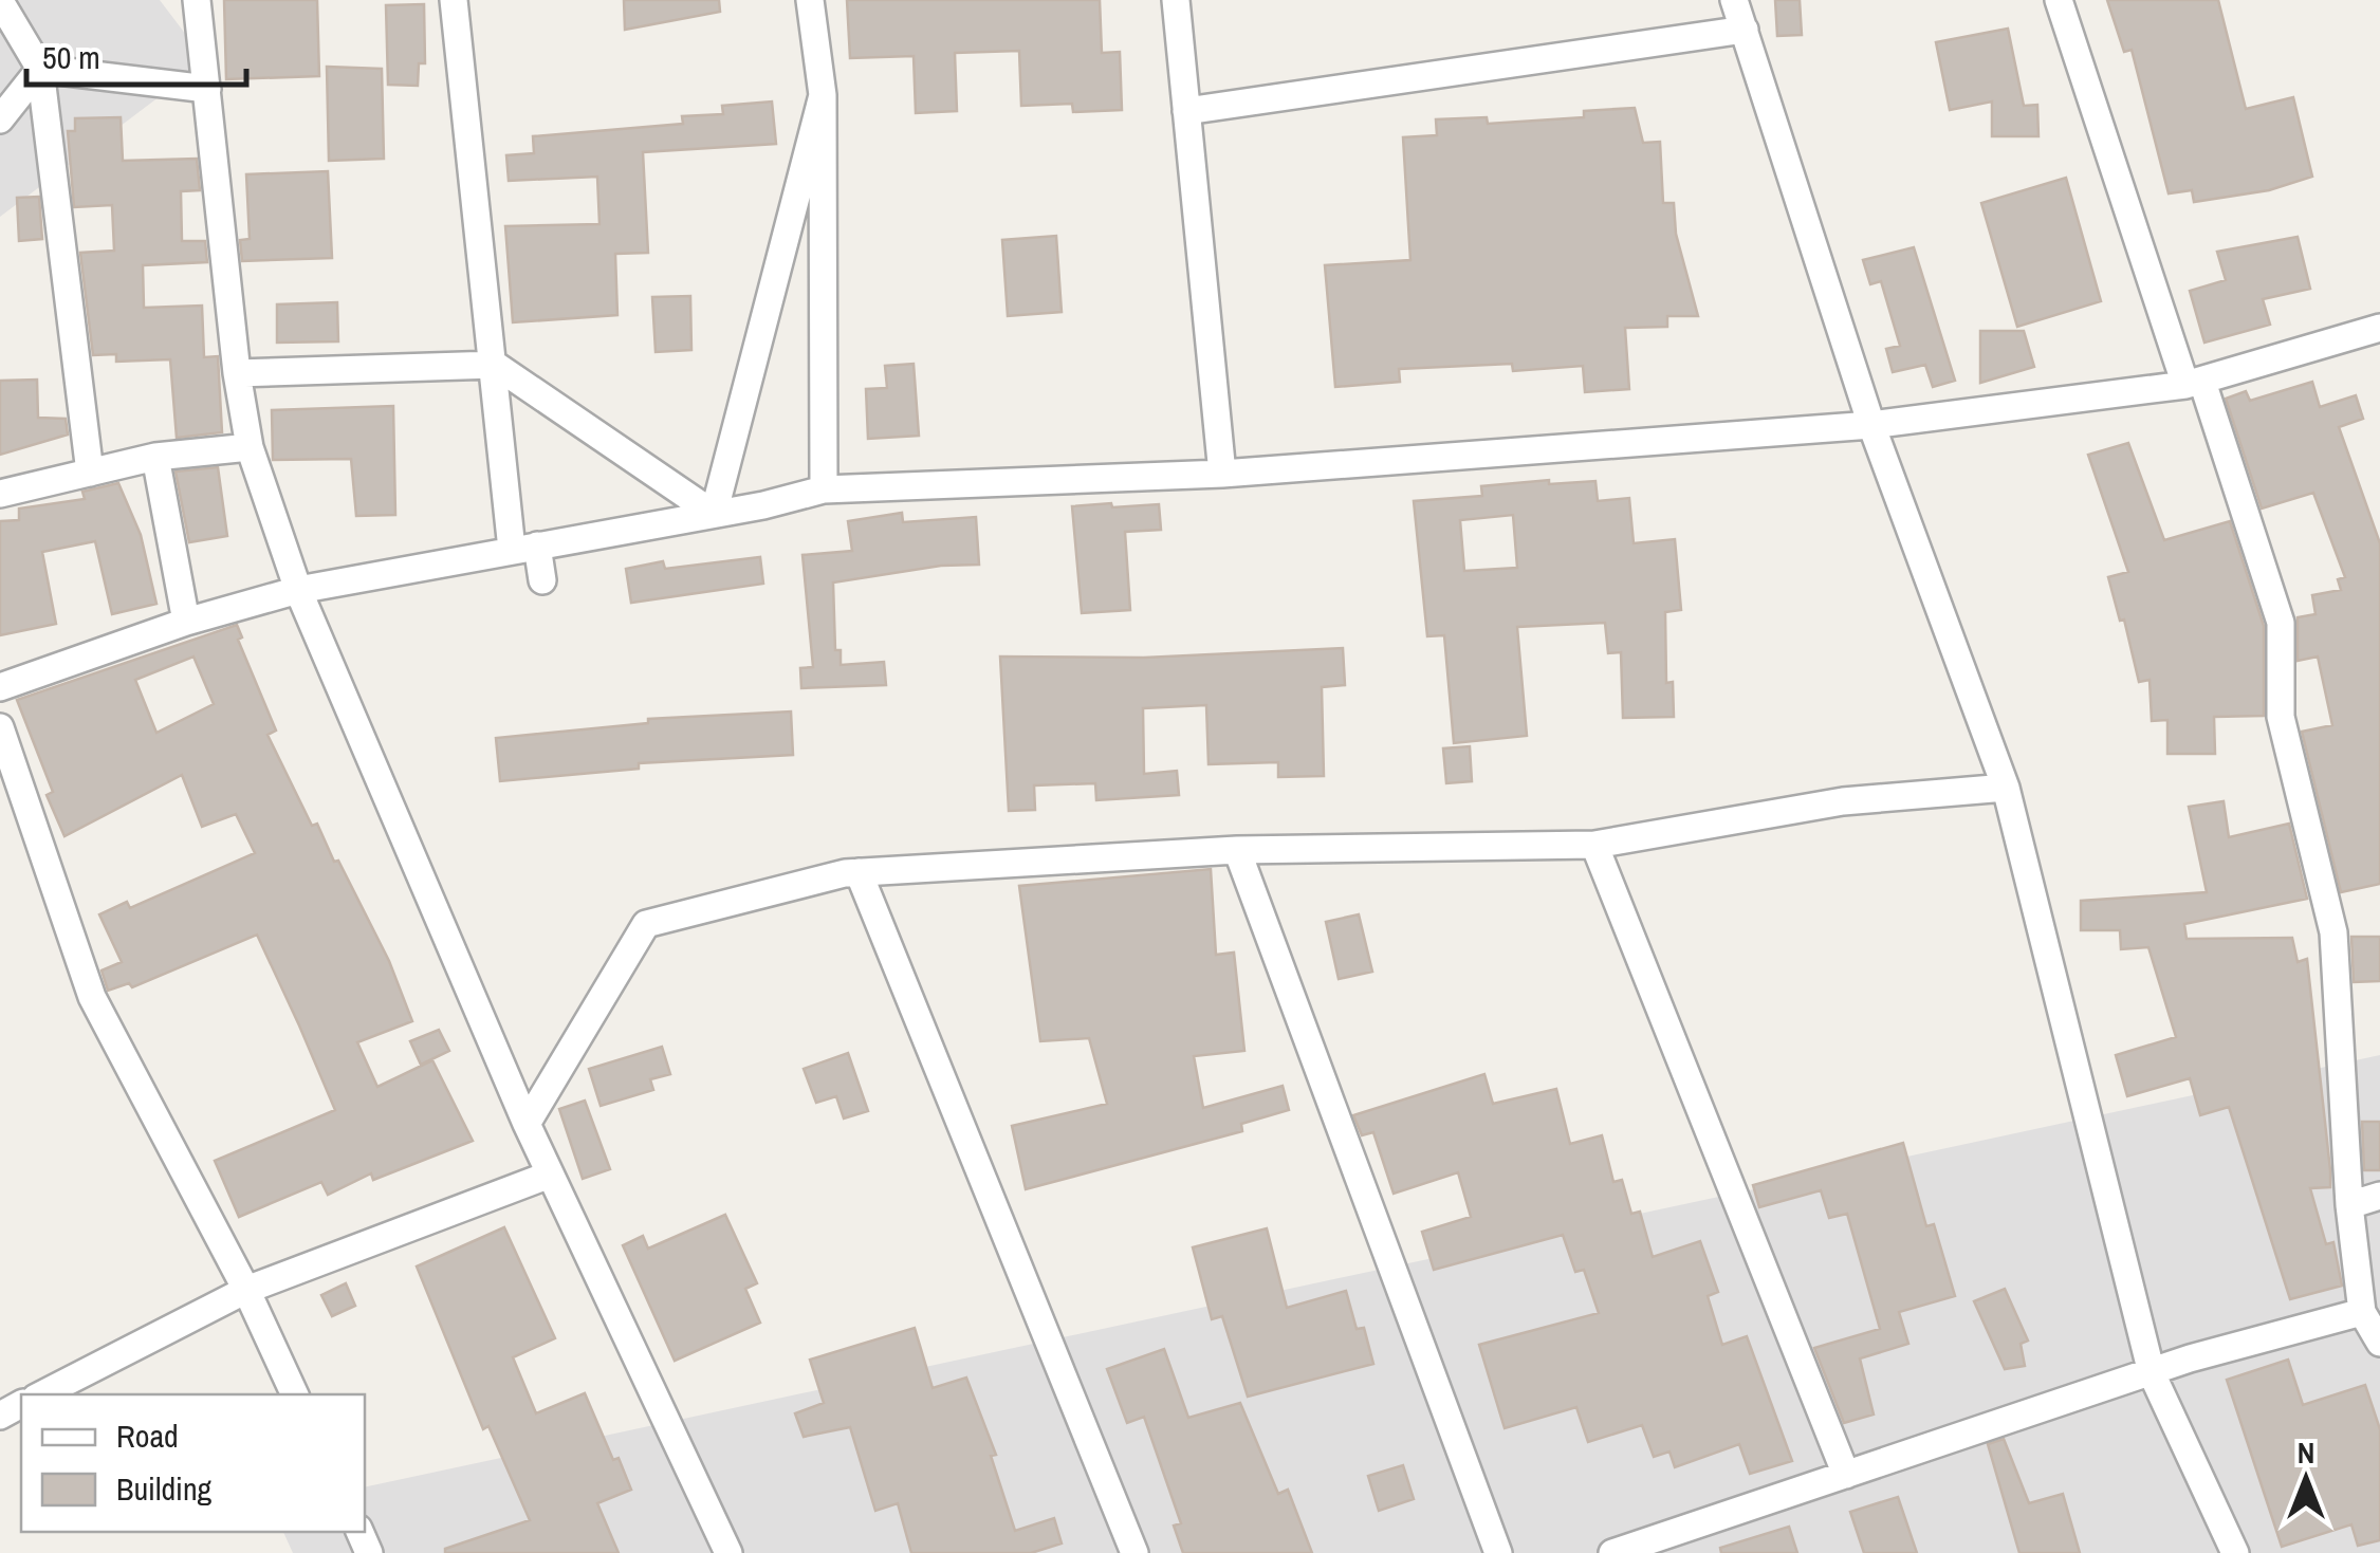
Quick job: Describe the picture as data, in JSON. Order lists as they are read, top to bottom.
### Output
{
  "legend": ["Road", "Building"],
  "scale_bar": "50 m",
  "north": "top"
}
